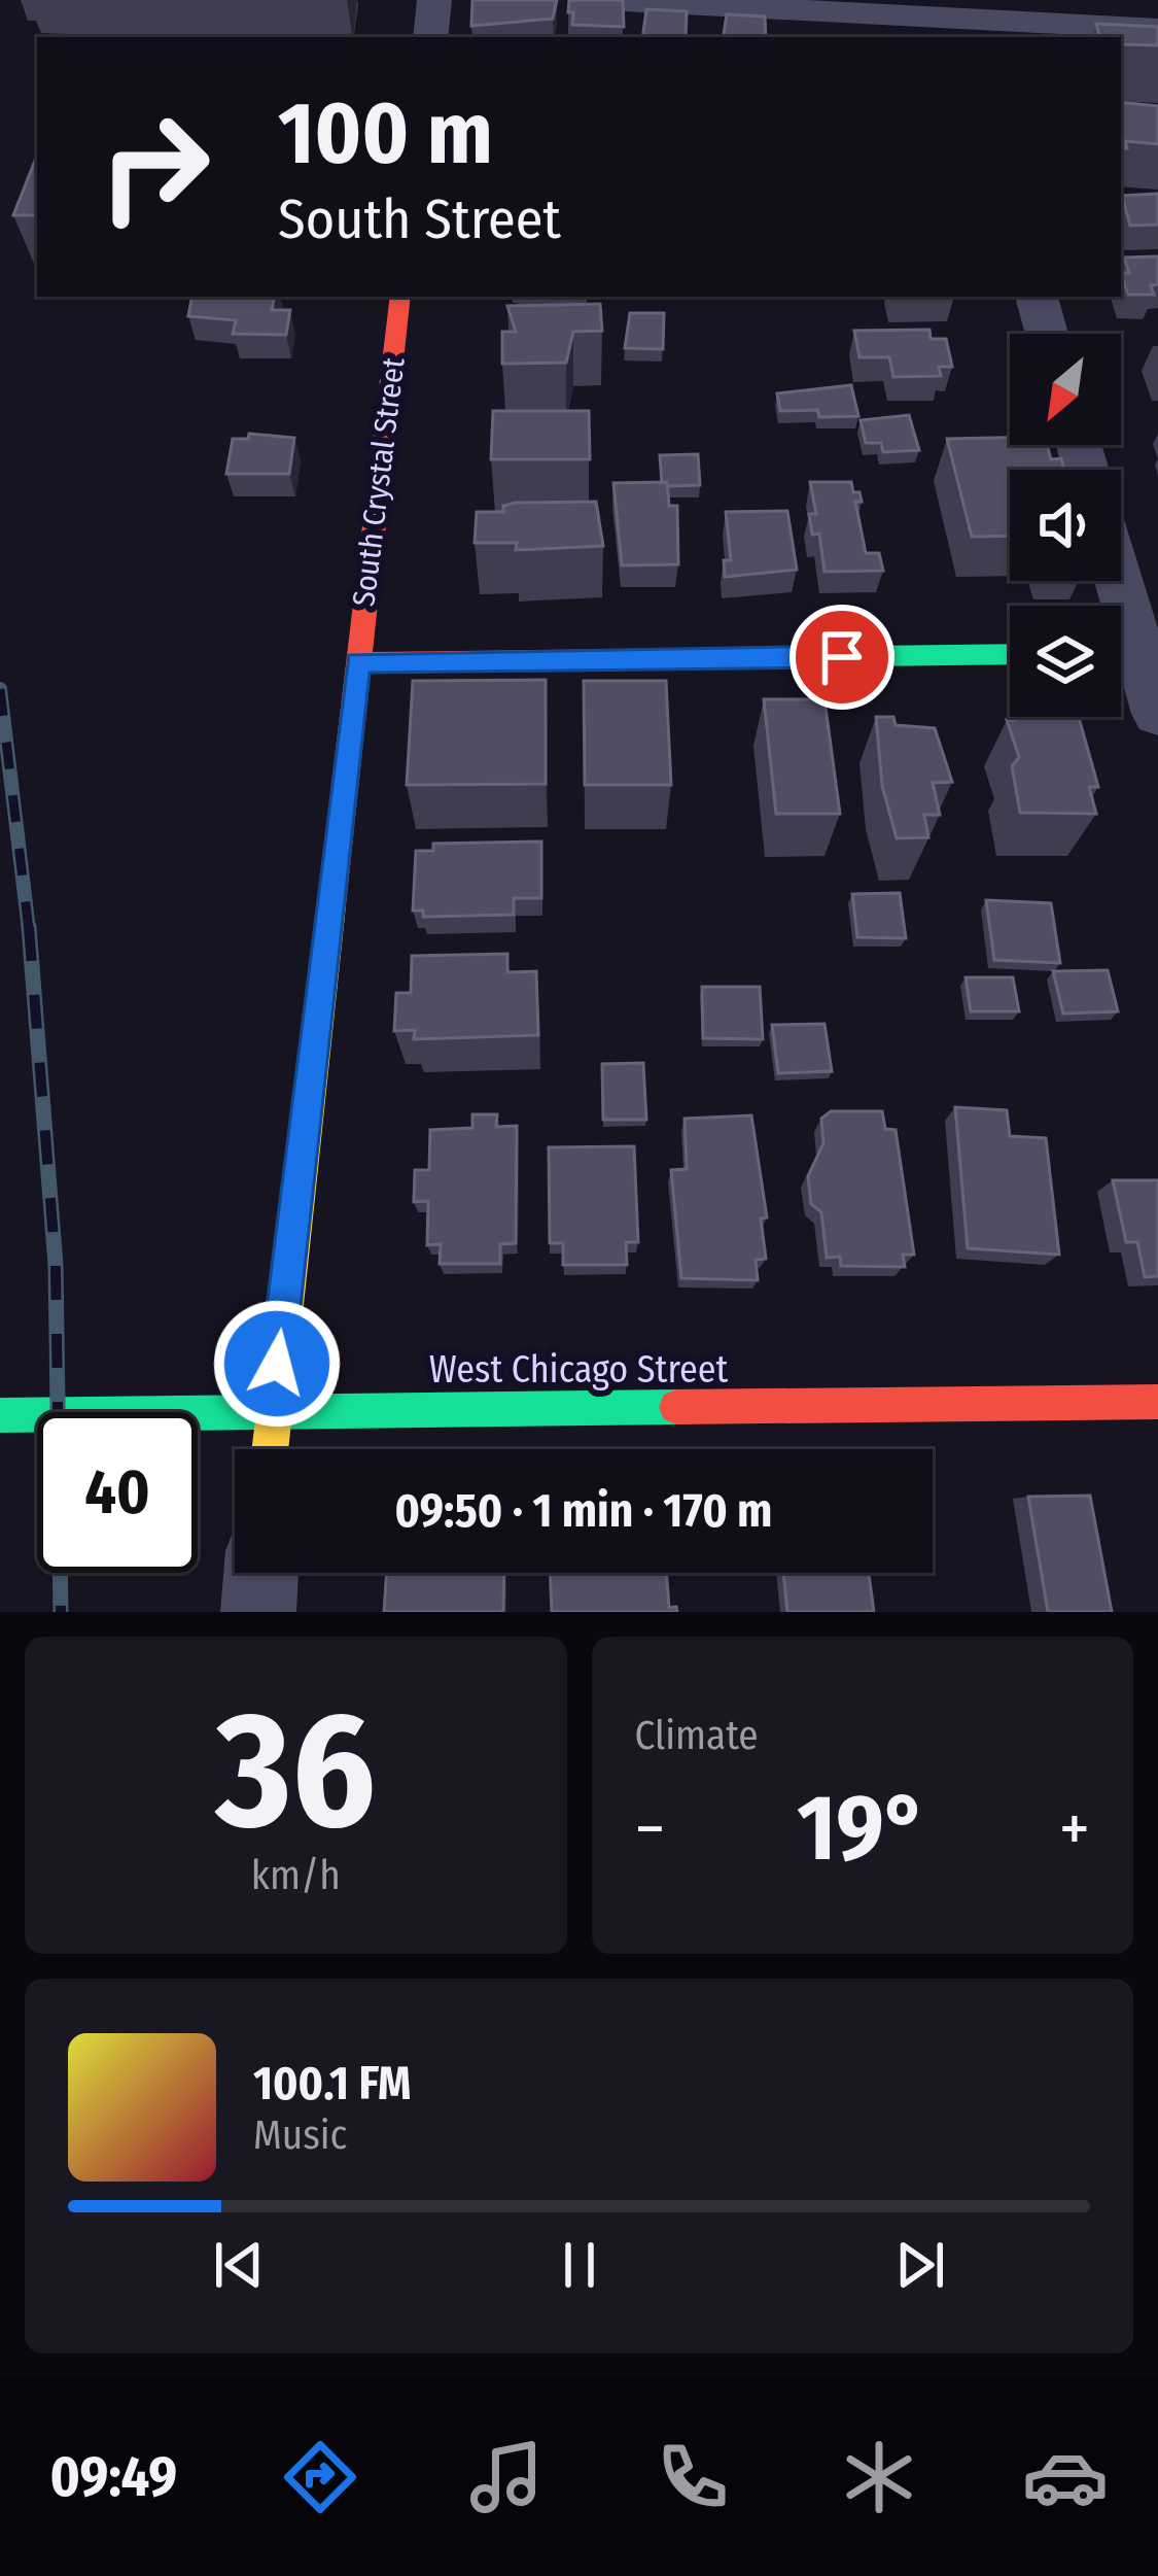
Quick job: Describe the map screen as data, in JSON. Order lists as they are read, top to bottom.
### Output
{
  "streets": {
    "street": ["South Crystal Street", "West Chicago Street"]
  },
  "crossings": [
    ["South Crystal Street", "West Chicago Street"]
  ],
  "north": "bottom left",
  "page": {
    "turn": ["100 m", "South Street"],
    "limit": "40",
    "trip": "09:50 · 1 min · 170 m",
    "tile": [
      ["36", "km/h"],
      "Climate"
    ],
    "heat": ["−", "19°", "+"],
    "song": ["100.1 FM", "Music"],
    "tabs": "09:49"
  }
}
